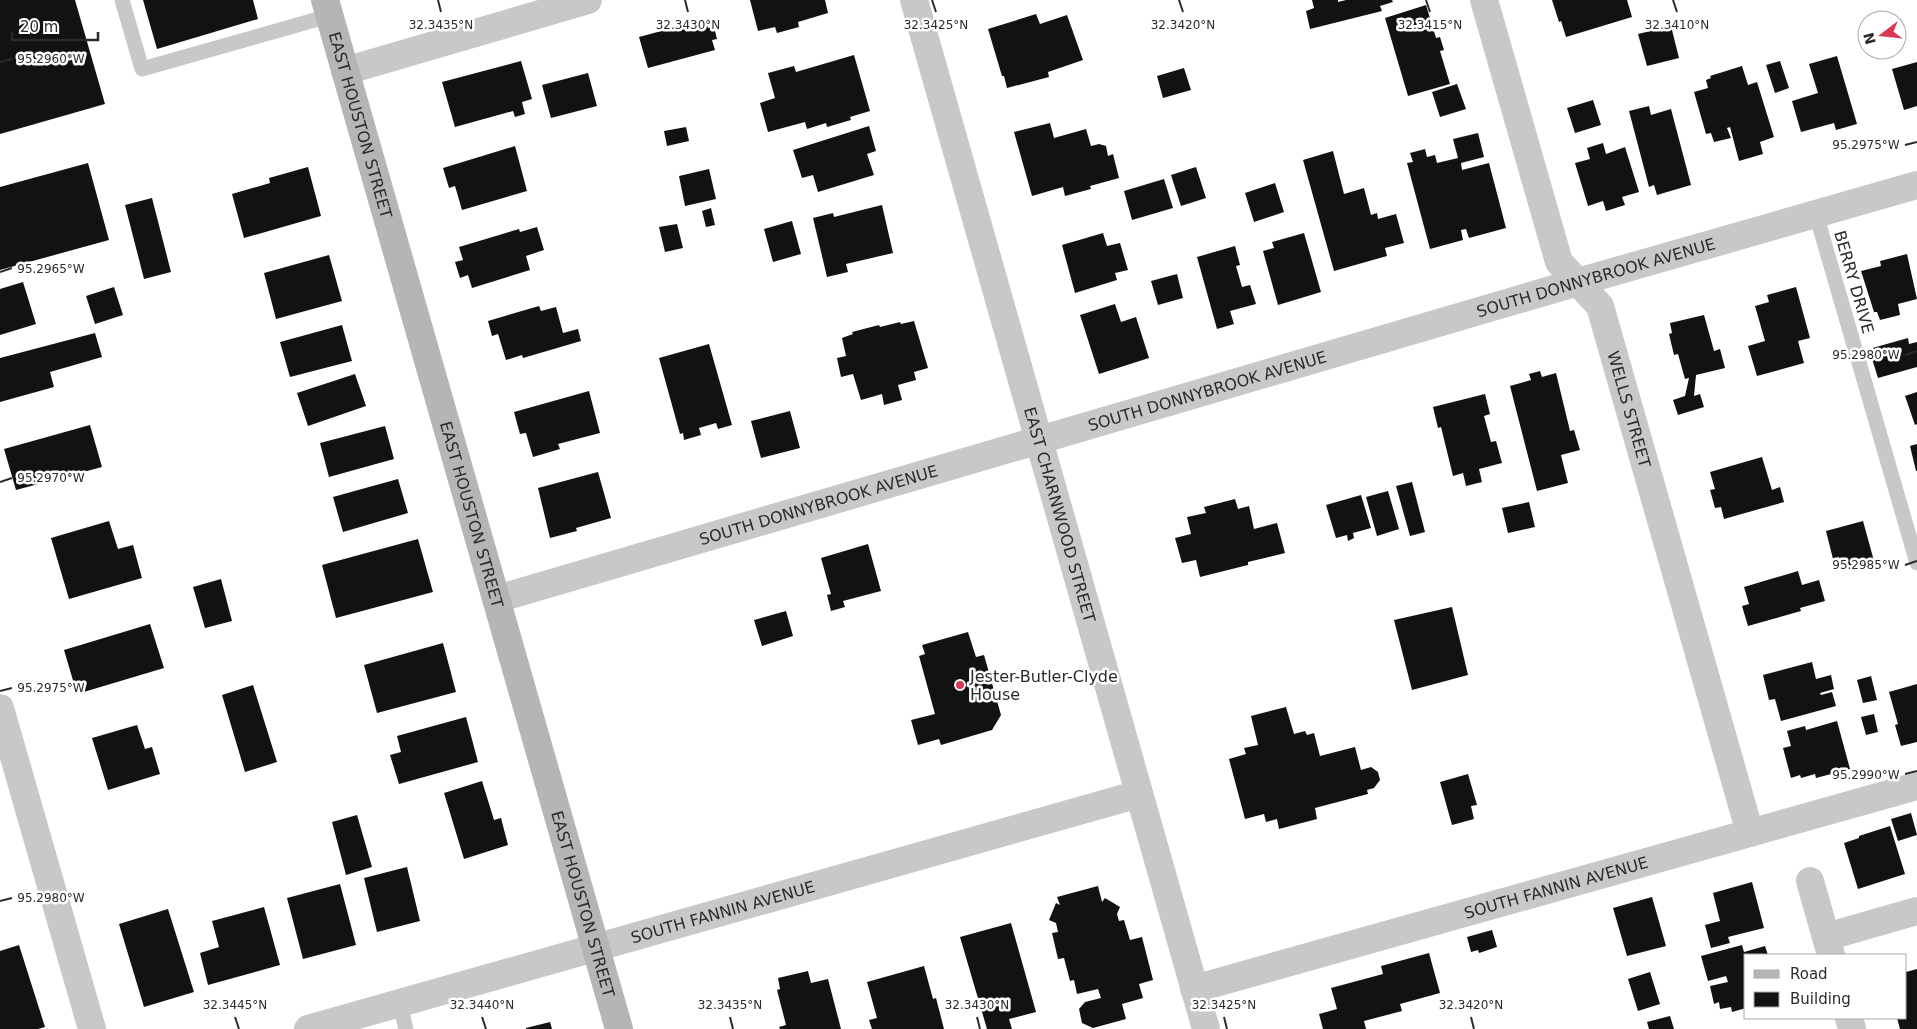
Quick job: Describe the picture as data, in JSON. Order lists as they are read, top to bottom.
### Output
{
  "streets": {
    "street": [
      "EAST HOUSTON STREET",
      "SOUTH DONNYBROOK AVENUE",
      "WELLS STREET",
      "EAST CHARNWOOD STREET",
      "SOUTH FANNIN AVENUE"
    ],
    "lane": ["BERRY DRIVE"]
  },
  "crossings": [
    ["EAST HOUSTON STREET", "SOUTH DONNYBROOK AVENUE"],
    ["EAST HOUSTON STREET", "SOUTH FANNIN AVENUE"],
    ["SOUTH DONNYBROOK AVENUE", "BERRY DRIVE"],
    ["SOUTH DONNYBROOK AVENUE", "WELLS STREET"],
    ["SOUTH DONNYBROOK AVENUE", "EAST CHARNWOOD STREET"],
    ["WELLS STREET", "SOUTH FANNIN AVENUE"],
    ["EAST CHARNWOOD STREET", "SOUTH FANNIN AVENUE"]
  ],
  "places": ["Jester-Butler-Clyde House"],
  "legend": ["Road", "Building"],
  "scale_bar": "20 m",
  "north": "left",
  "coordinates": [
    "32.3435°N",
    "32.3430°N",
    "32.3425°N",
    "32.3420°N",
    "32.3415°N",
    "32.3410°N",
    "95.2960°W",
    "95.2975°W",
    "95.2965°W",
    "95.2980°W",
    "95.2970°W",
    "95.2985°W",
    "95.2990°W",
    "32.3445°N",
    "32.3440°N"
  ]
}
